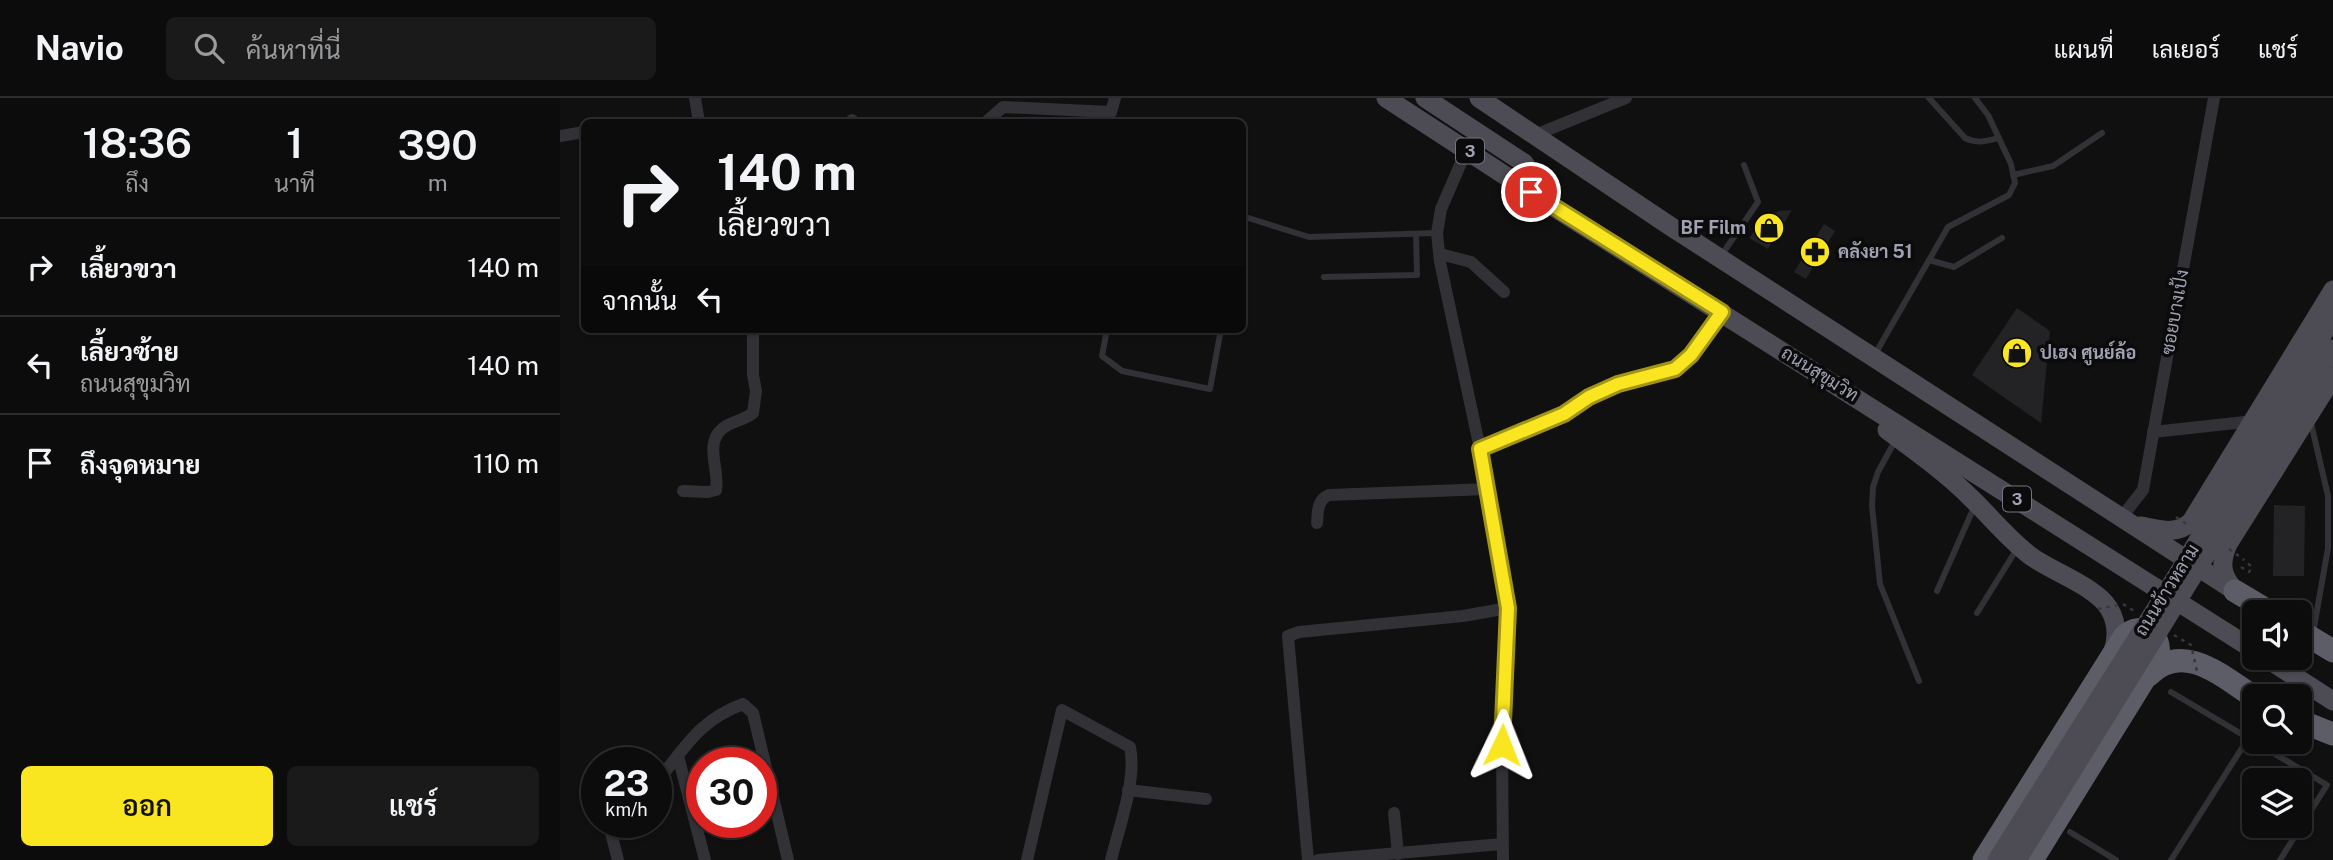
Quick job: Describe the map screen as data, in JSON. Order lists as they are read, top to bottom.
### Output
{
  "streets": {
    "highway": ["3"],
    "main road": ["ถนนสุขุมวิท", "ถนนข้าวหลาม"],
    "street": ["ซอยบางเป้ง"]
  },
  "crossings": [
    ["3", "ซอยบางเป้ง"],
    ["3", "ถนนข้าวหลาม"],
    ["ซอยบางเป้ง", "ถนนข้าวหลาม"]
  ],
  "places": {
    "shop": ["BF Film", "ปเฮง ศูนย์ล้อ"],
    "pharmacy": ["คลังยา 51"]
  },
  "page": {
    "header": "Navio",
    "search": "ค้นหาที่นี่",
    "nav": ["แผนที่", "เลเยอร์", "แชร์"],
    "eta": [
      "18:36",
      "ถึง",
      "1",
      "นาที",
      "390",
      "m"
    ],
    "turn": ["140 m", "เลี้ยวขวา"],
    "list": [
      {
        "name": "เลี้ยวขวา",
        "value": "140 m"
      },
      {
        "name": "เลี้ยวซ้าย",
        "note": "ถนนสุขุมวิท",
        "value": "140 m"
      },
      {
        "name": "ถึงจุดหมาย",
        "value": "110 m"
      }
    ],
    "then": "จากนั้น",
    "speed": "23 km/h",
    "limit": "30",
    "buttons": ["ออก", "แชร์"]
  }
}
